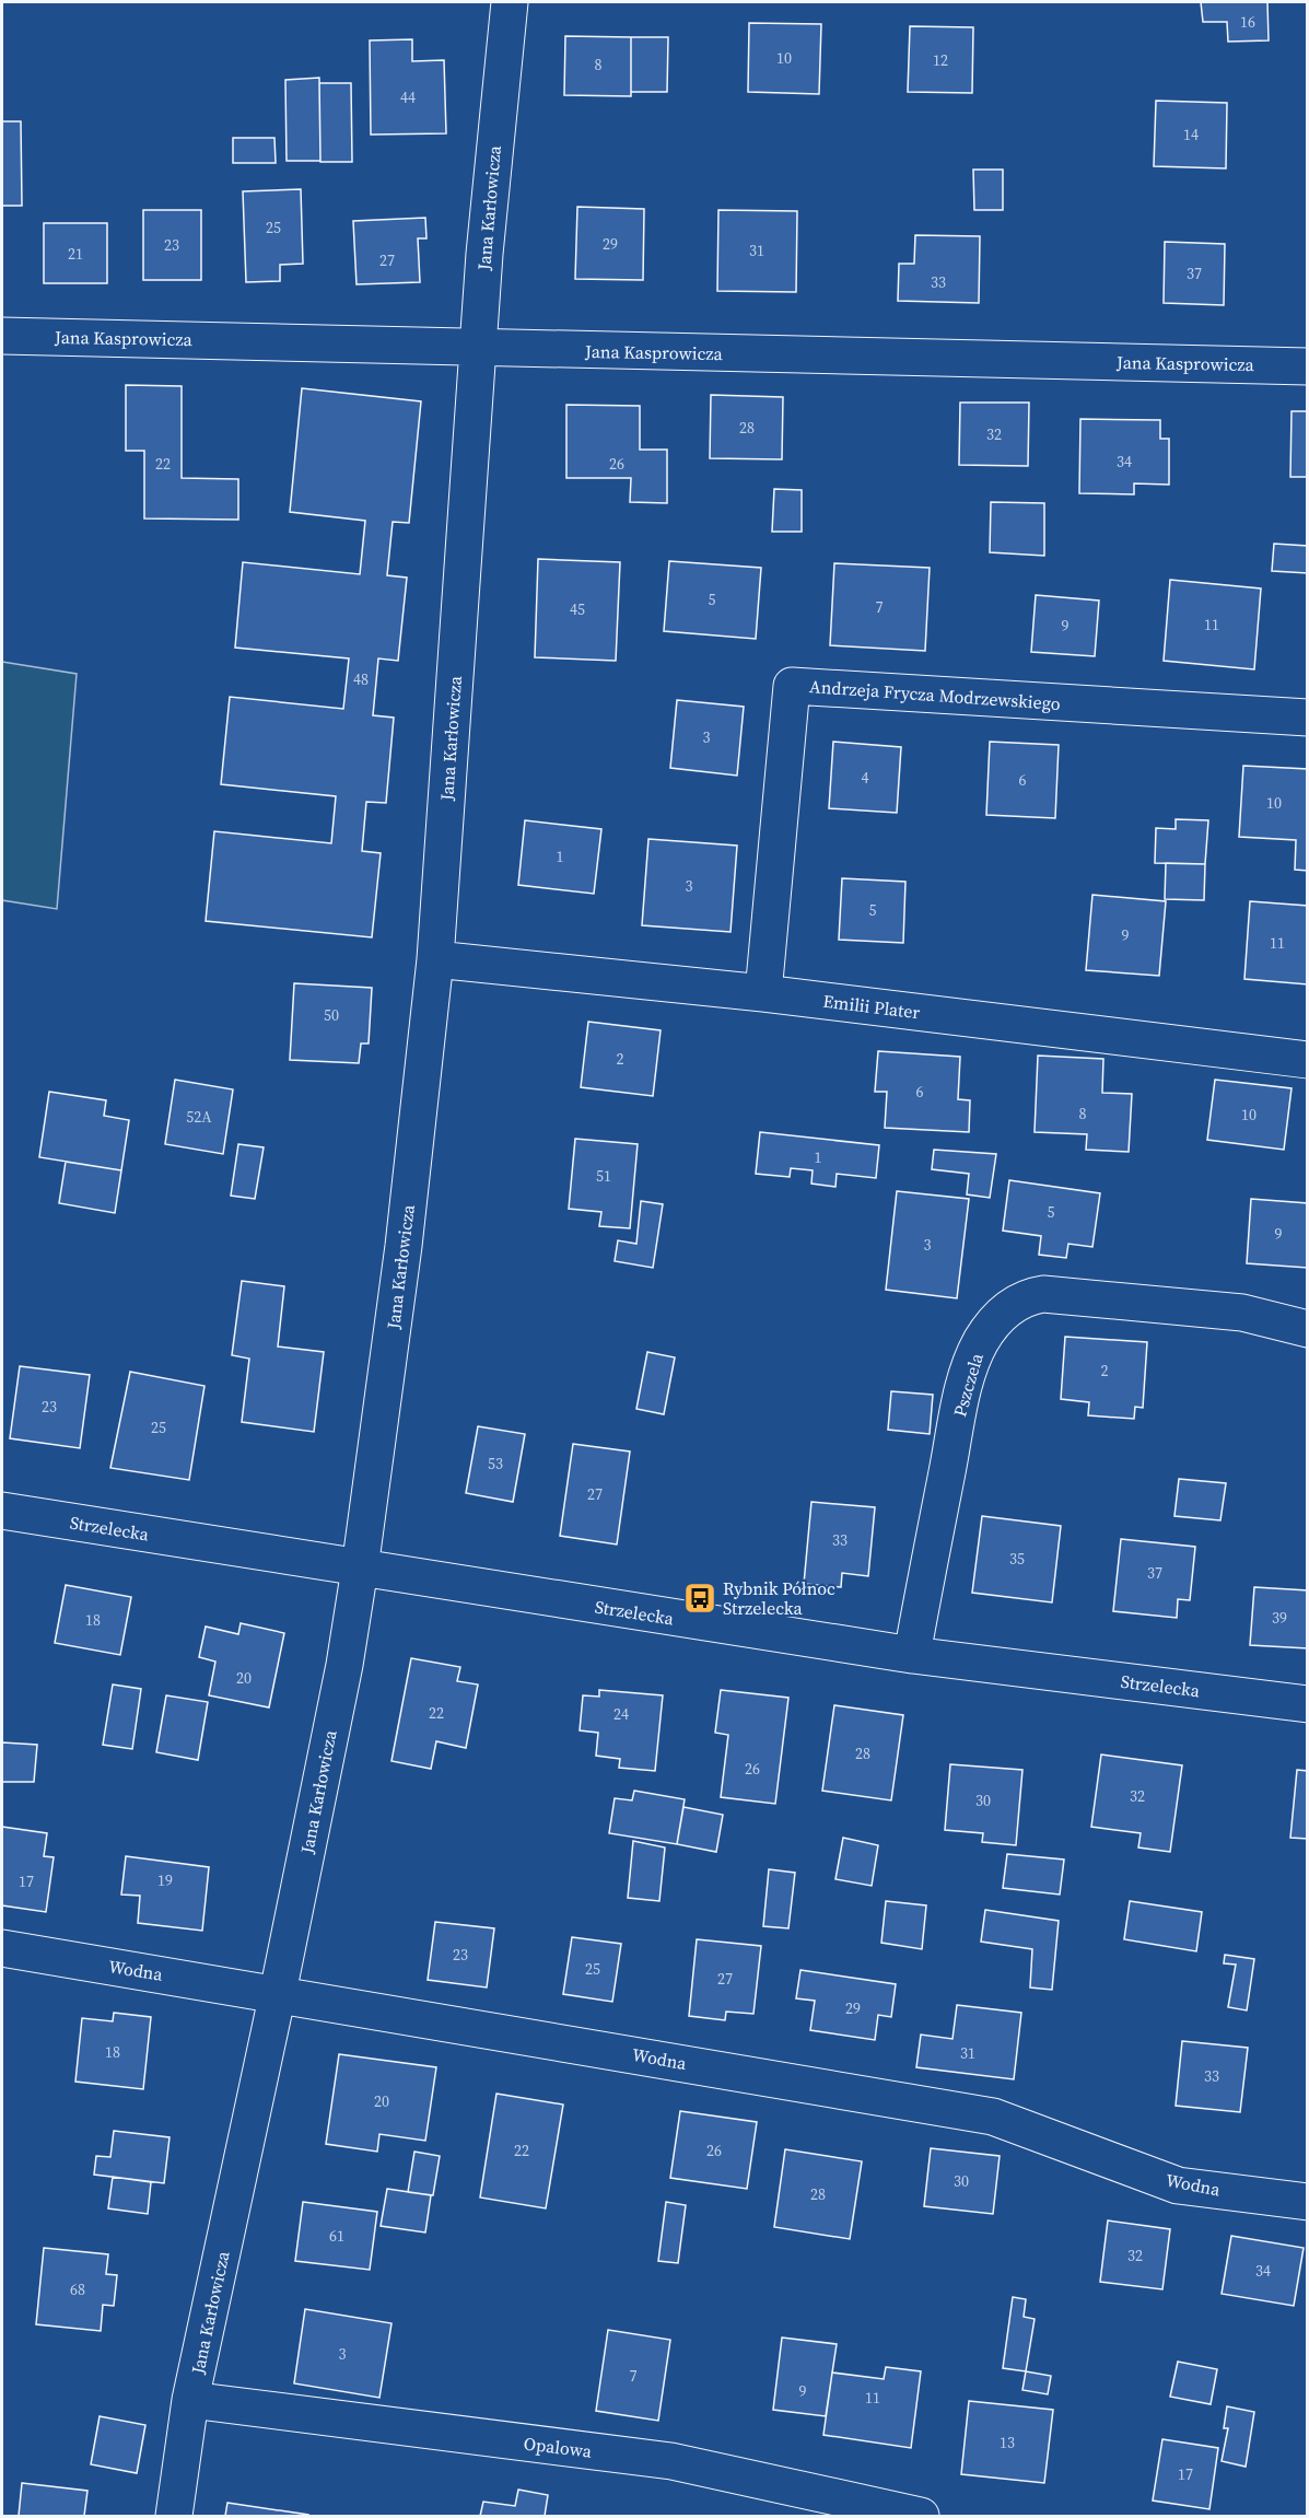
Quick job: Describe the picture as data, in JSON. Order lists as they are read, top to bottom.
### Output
{
  "streets": {
    "street": [
      "Jana Karłowicza",
      "Jana Kasprowicza",
      "Andrzeja Frycza Modrzewskiego",
      "Emilii Plater",
      "Pszczela",
      "Strzelecka",
      "Wodna",
      "Opalowa"
    ]
  },
  "crossings": [
    ["Jana Karłowicza", "Jana Kasprowicza"],
    ["Jana Karłowicza", "Emilii Plater"],
    ["Jana Karłowicza", "Strzelecka"],
    ["Jana Karłowicza", "Wodna"],
    ["Jana Karłowicza", "Opalowa"],
    ["Andrzeja Frycza Modrzewskiego", "Emilii Plater"],
    ["Pszczela", "Strzelecka"]
  ],
  "places": {
    "bus stop": ["Rybnik Północ Strzelecka"]
  },
  "house_numbers": [
    "16",
    "10",
    "12",
    "8",
    "44",
    "14",
    "25",
    "29",
    "23",
    "31",
    "21",
    "27",
    "37",
    "33",
    "28",
    "32",
    "34",
    "22",
    "26",
    "5",
    "7",
    "45",
    "11",
    "9",
    "48",
    "3",
    "4",
    "6",
    "10",
    "1",
    "3",
    "5",
    "9",
    "11",
    "50",
    "2",
    "6",
    "8",
    "10",
    "52A",
    "1",
    "51",
    "5",
    "9",
    "3",
    "2",
    "23",
    "25",
    "53",
    "27",
    "33",
    "35",
    "37",
    "39",
    "18",
    "20",
    "22",
    "24",
    "28",
    "26",
    "32",
    "30",
    "19",
    "17",
    "23",
    "25",
    "27",
    "29",
    "18",
    "31",
    "33",
    "20",
    "22",
    "26",
    "30",
    "28",
    "61",
    "32",
    "34",
    "68",
    "3",
    "7",
    "9",
    "11",
    "13",
    "17"
  ]
}
